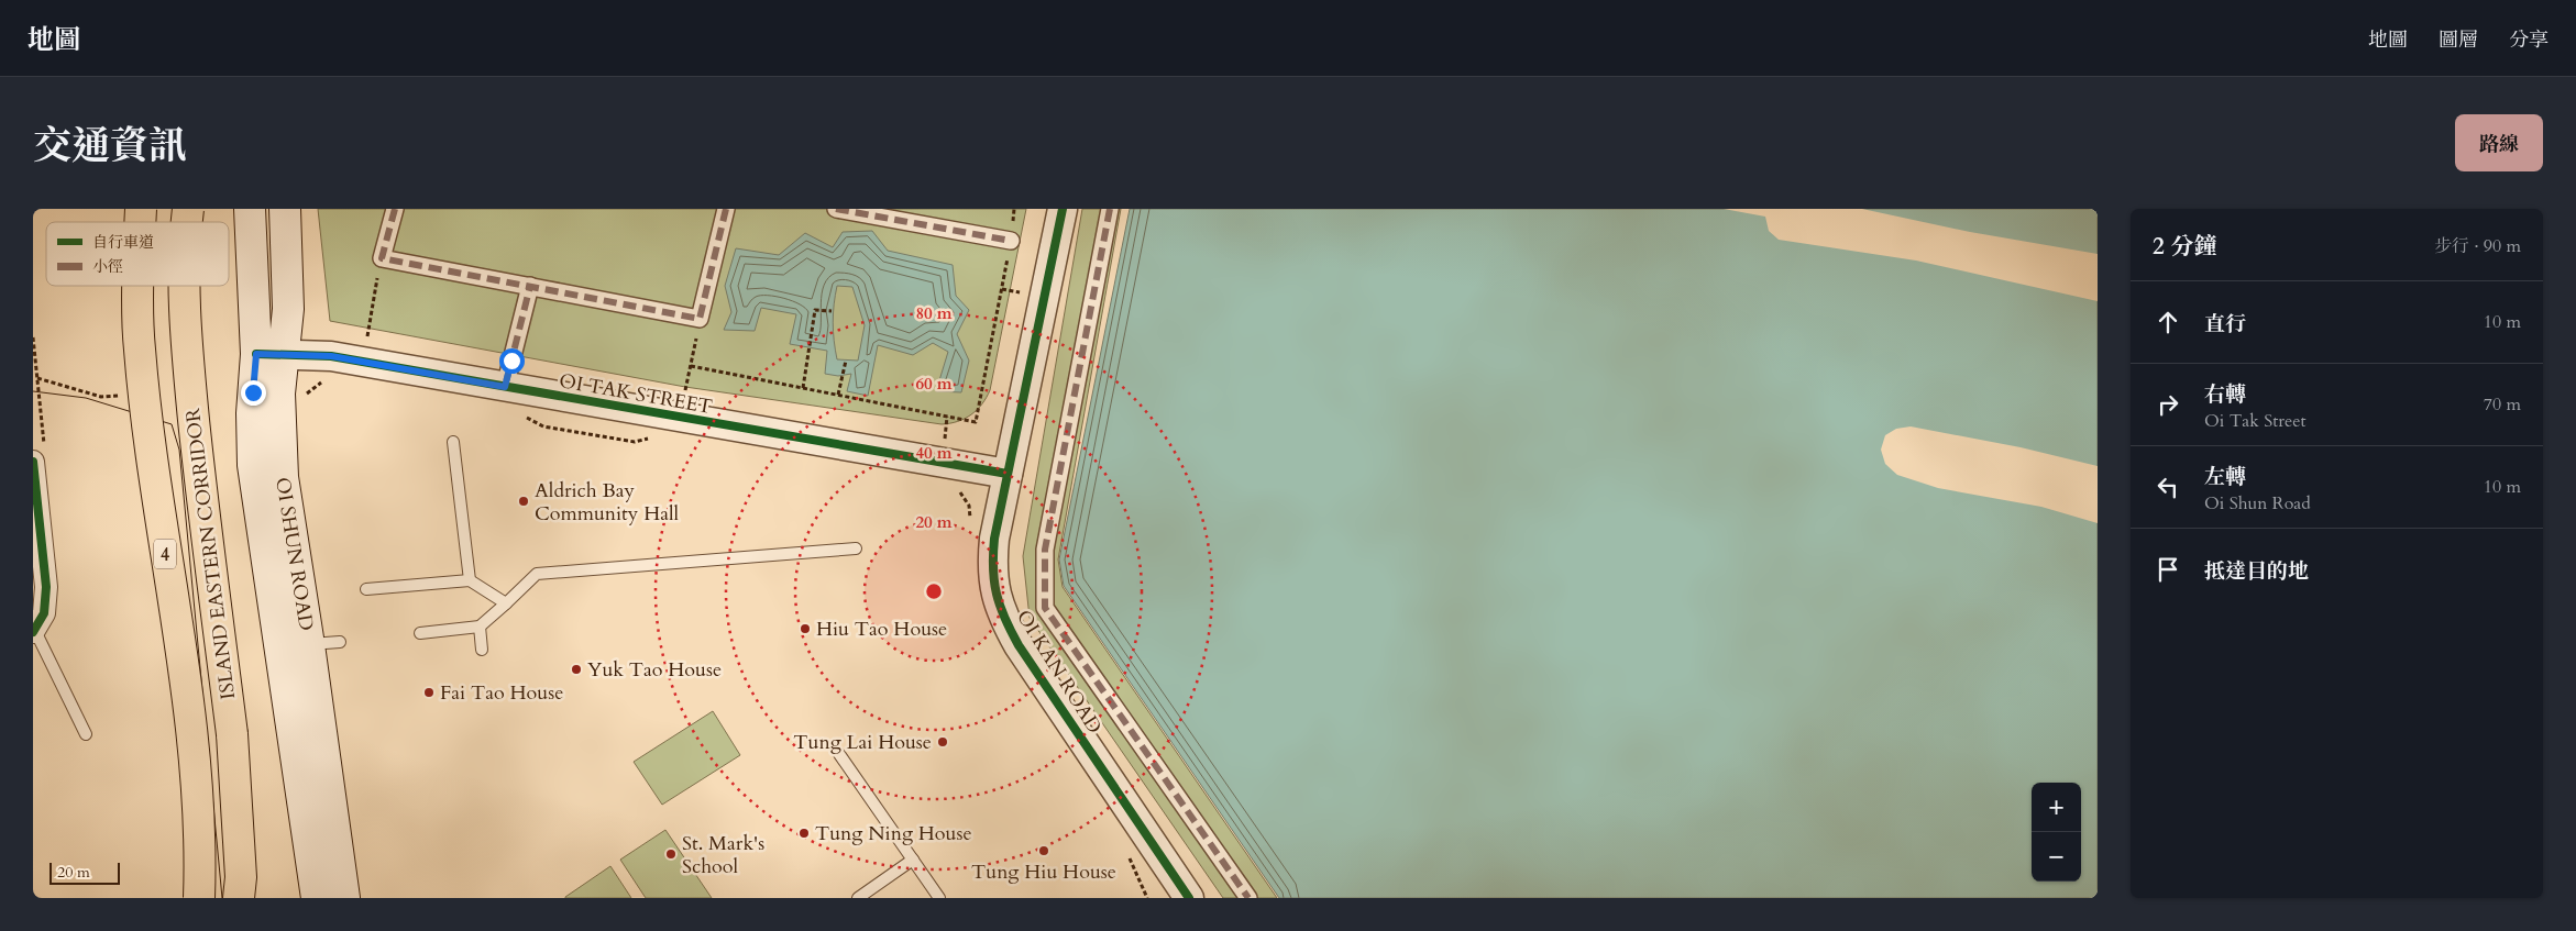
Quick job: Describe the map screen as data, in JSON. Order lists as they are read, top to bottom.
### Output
{
  "streets": {
    "highway": ["4", "ISLAND EASTERN CORRIDOR"],
    "main road": ["OI SHUN ROAD"],
    "street": ["OI TAK STREET", "OI KAN ROAD"]
  },
  "crossings": [
    ["OI TAK STREET", "OI SHUN ROAD"],
    ["OI TAK STREET", "OI KAN ROAD"]
  ],
  "places": [
    "Aldrich Bay Community Hall",
    "Hiu Tao House",
    "Yuk Tao House",
    "Fai Tao House",
    "Tung Lai House",
    "Tung Ning House",
    "Tung Hiu House",
    "St. Mark's School"
  ],
  "legend": ["自行車道", "小徑"],
  "scale_bar": "20 m",
  "page": {
    "header": "地圖",
    "nav": ["地圖", "圖層", "分享"],
    "title": "交通資訊",
    "buttons": "路線",
    "heading": ["2 分鐘", "步行 · 90 m"],
    "list": [
      ["直行", "10 m"],
      ["右轉", "Oi Tak Street", "70 m"],
      ["左轉", "Oi Shun Road", "10 m"],
      "抵達目的地"
    ],
    "map_buttons": ["+", "−"],
    "scale": "20 m"
  },
  "rings": [
    "80 m",
    "60 m",
    "40 m",
    "20 m"
  ]
}
